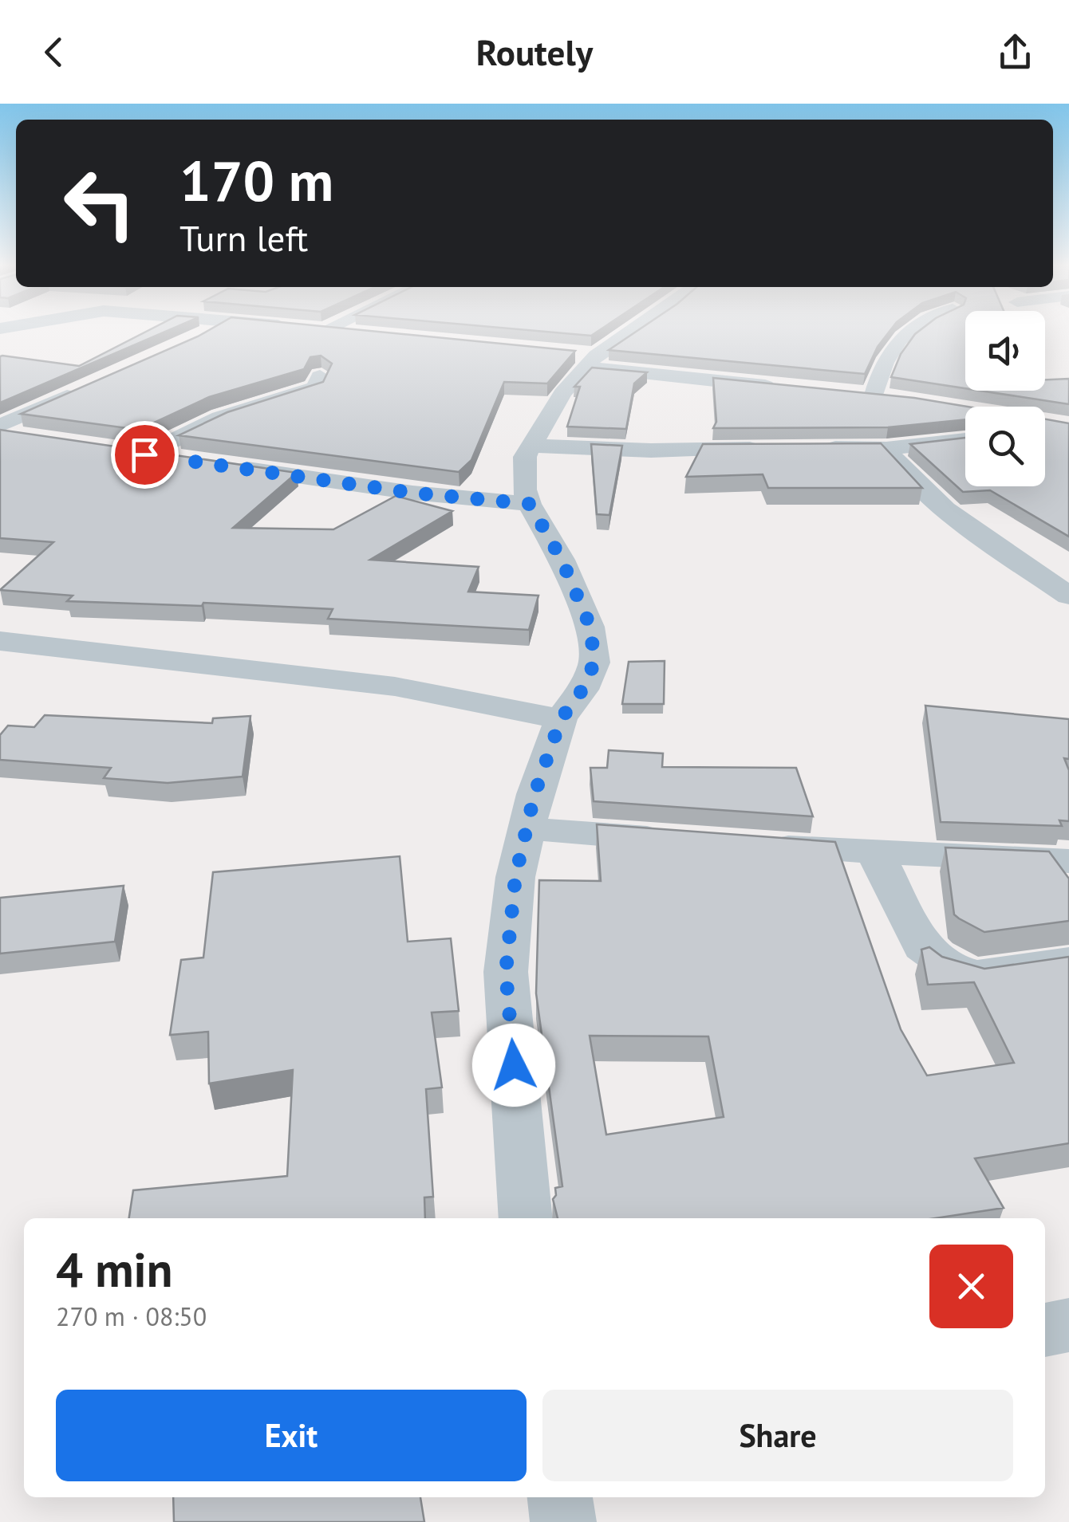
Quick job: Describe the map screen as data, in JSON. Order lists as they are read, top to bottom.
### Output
{
  "page": {
    "header": "Routely",
    "turn": ["170 m", "Turn left"],
    "heading": ["4 min", "270 m · 08:50"],
    "buttons": ["Exit", "Share"]
  }
}
